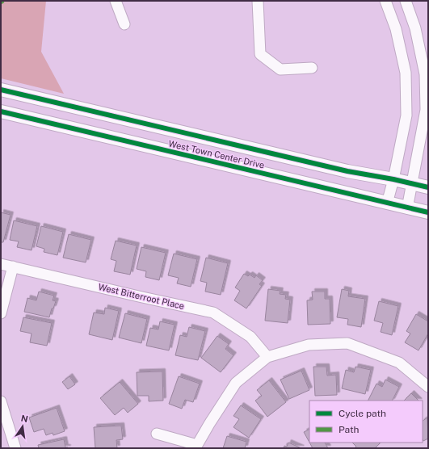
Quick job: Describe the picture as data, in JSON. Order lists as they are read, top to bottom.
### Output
{
  "streets": {
    "street": ["West Town Center Drive", "West Bitterroot Place"]
  },
  "legend": ["Cycle path", "Path"],
  "north": "top"
}
